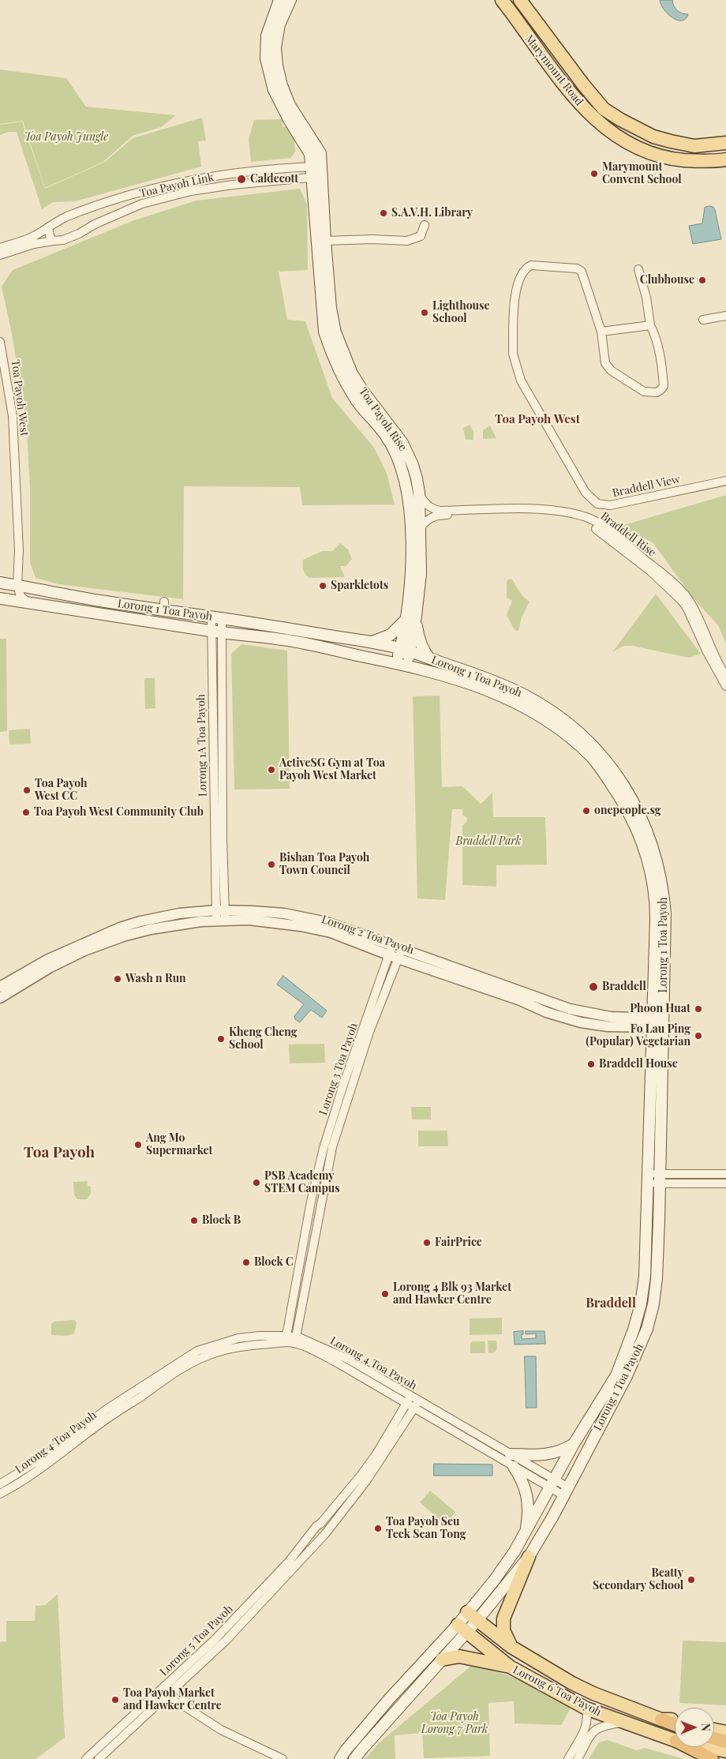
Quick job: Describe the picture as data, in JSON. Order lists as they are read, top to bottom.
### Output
{
  "streets": {
    "main road": [
      "Marymount Road",
      "Toa Payoh Rise",
      "Lorong 1 Toa Payoh",
      "Lorong 6 Toa Payoh"
    ],
    "street": [
      "Toa Payoh Link",
      "Toa Payoh West",
      "Braddell View",
      "Braddell Rise",
      "Lorong 1A Toa Payoh",
      "Lorong 2 Toa Payoh",
      "Lorong 3 Toa Payoh",
      "Lorong 4 Toa Payoh",
      "Lorong 5 Toa Payoh"
    ]
  },
  "crossings": [
    ["Toa Payoh Link", "Toa Payoh Rise"],
    ["Toa Payoh West", "Lorong 1 Toa Payoh"],
    ["Toa Payoh Rise", "Braddell Rise"],
    ["Toa Payoh Rise", "Lorong 1 Toa Payoh"],
    ["Lorong 1 Toa Payoh", "Lorong 1A Toa Payoh"],
    ["Lorong 1 Toa Payoh", "Lorong 2 Toa Payoh"],
    ["Lorong 1 Toa Payoh", "Lorong 4 Toa Payoh"],
    ["Lorong 1 Toa Payoh", "Lorong 6 Toa Payoh"],
    ["Lorong 1A Toa Payoh", "Lorong 2 Toa Payoh"],
    ["Lorong 2 Toa Payoh", "Lorong 3 Toa Payoh"],
    ["Lorong 3 Toa Payoh", "Lorong 4 Toa Payoh"],
    ["Lorong 4 Toa Payoh", "Lorong 5 Toa Payoh"]
  ],
  "districts": ["Toa Payoh West", "Toa Payoh", "Braddell"],
  "parks": ["Toa Payoh Jungle", "Braddell Park", "Toa Payoh Lorong 7 Park"],
  "places": [
    "Marymount Convent School",
    "Caldecott",
    "S.A.V.H. Library",
    "Clubhouse",
    "Lighthouse School",
    "Sparkletots",
    "ActiveSG Gym at Toa Payoh West Market",
    "Toa Payoh West CC",
    "onepeople.sg",
    "Toa Payoh West Community Club",
    "Bishan Toa Payoh Town Council",
    "Wash n Run",
    "Braddell",
    "Phoon Huat",
    "Fo Lau Ping (Popular) Vegetarian",
    "Kheng Cheng School",
    "Braddell House",
    "Ang Mo Supermarket",
    "PSB Academy STEM Campus",
    "Block B",
    "FairPrice",
    "Block C",
    "Lorong 4 Blk 93 Market and Hawker Centre",
    "Toa Payoh Seu Teck Sean Tong",
    "Beatty Secondary School",
    "Toa Payoh Market and Hawker Centre"
  ],
  "north": "right"
}
